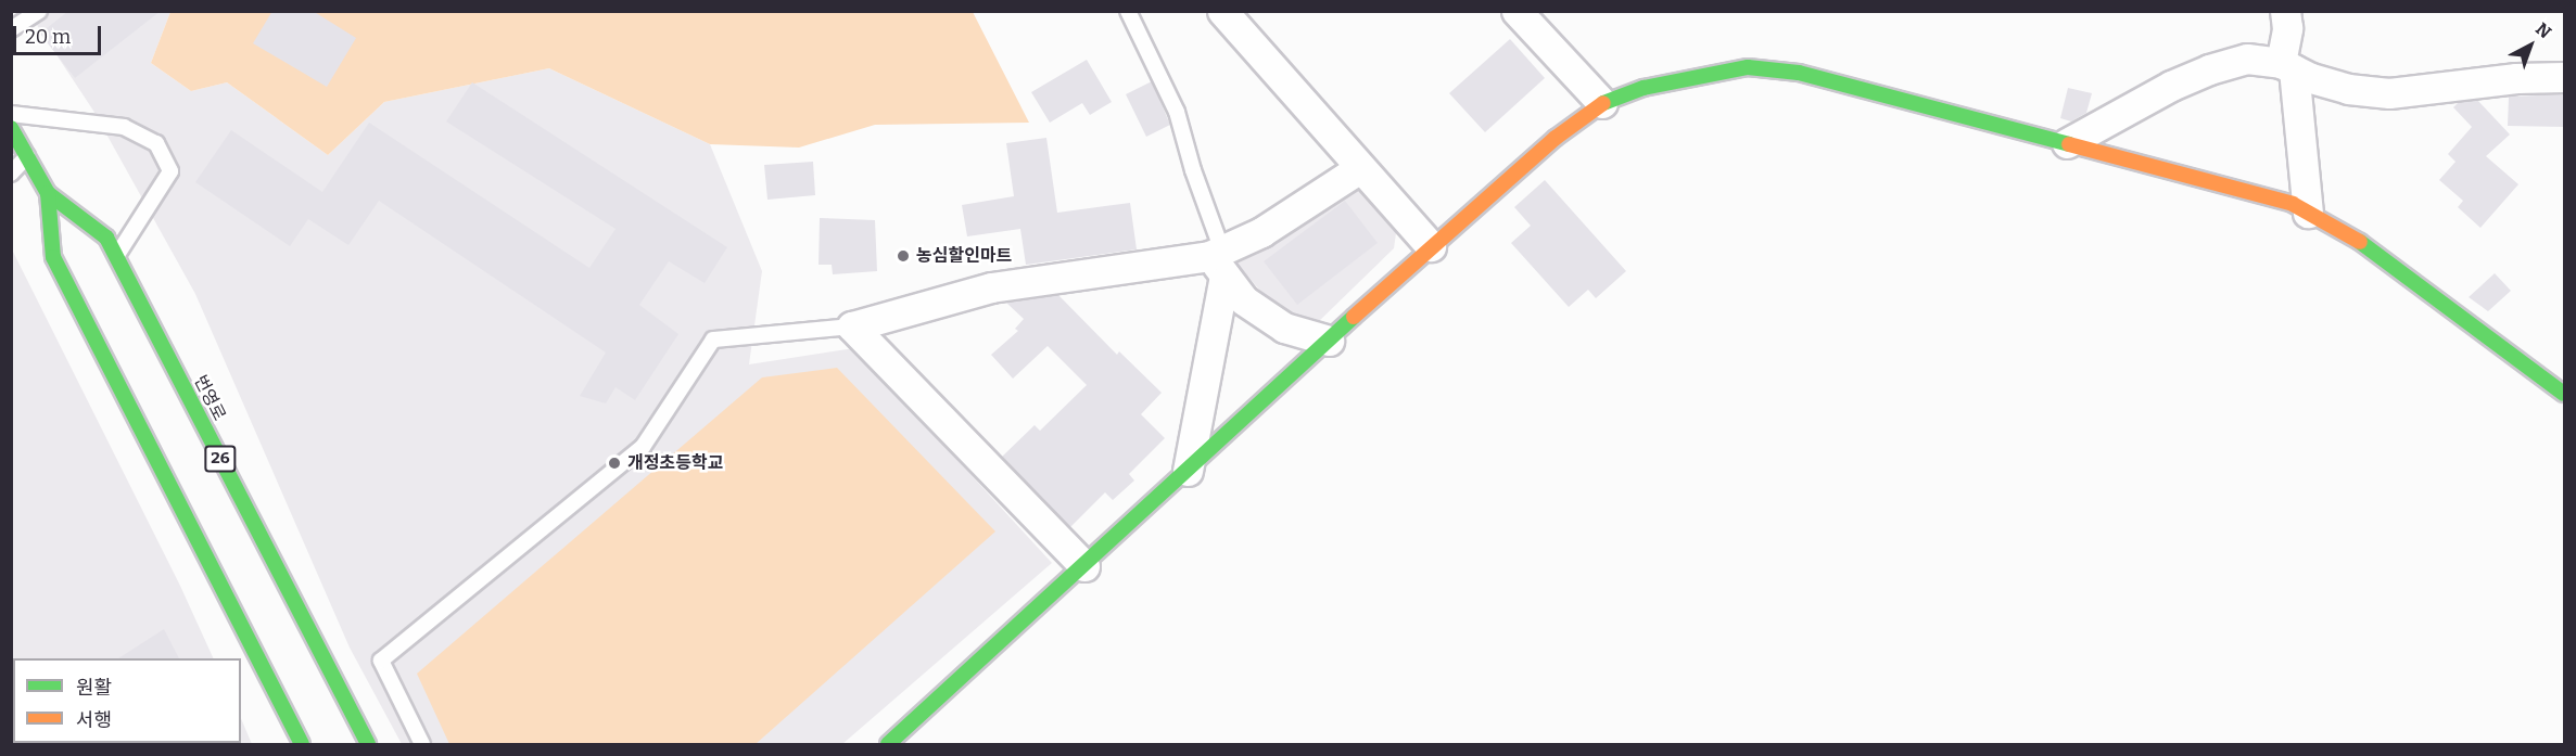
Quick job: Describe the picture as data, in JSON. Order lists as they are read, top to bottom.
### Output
{
  "streets": {
    "street": ["번영로", "26"]
  },
  "places": ["농심할인마트", "개정초등학교"],
  "legend": ["원활", "서행"],
  "scale_bar": "20 m",
  "north": "top right"
}
